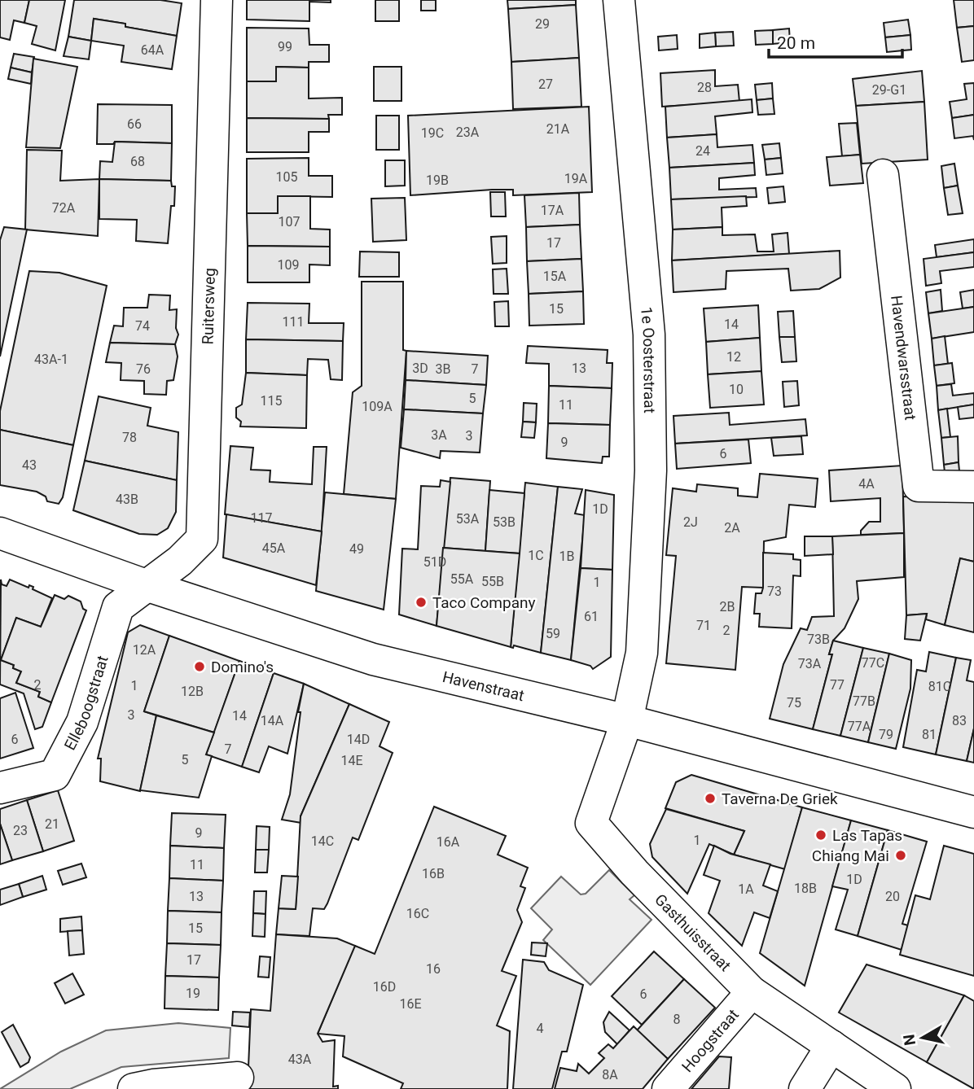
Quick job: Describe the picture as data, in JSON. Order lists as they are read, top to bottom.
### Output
{
  "streets": {
    "street": [
      "Ruitersweg",
      "Havendwarsstraat",
      "1e Oosterstraat",
      "Havenstraat",
      "Elleboogstraat",
      "Gasthuisstraat",
      "Hoogstraat"
    ]
  },
  "crossings": [
    ["Ruitersweg", "Havenstraat"],
    ["Ruitersweg", "Elleboogstraat"],
    ["1e Oosterstraat", "Havenstraat"],
    ["1e Oosterstraat", "Gasthuisstraat"],
    ["Havenstraat", "Elleboogstraat"],
    ["Havenstraat", "Gasthuisstraat"],
    ["Gasthuisstraat", "Hoogstraat"]
  ],
  "places": [
    "Taco Company",
    "Domino's",
    "Taverna De Griek",
    "Las Tapas",
    "Chiang Mai"
  ],
  "house_numbers": [
    "29",
    "99",
    "64A",
    "27",
    "28",
    "29-G1",
    "66",
    "21A",
    "23A",
    "19C",
    "24",
    "68",
    "105",
    "19A",
    "19B",
    "72A",
    "17A",
    "107",
    "17",
    "109",
    "15A",
    "15",
    "111",
    "14",
    "74",
    "12",
    "43A-1",
    "3D",
    "13",
    "76",
    "3B",
    "7",
    "10",
    "5",
    "115",
    "11",
    "109A",
    "3A",
    "3",
    "78",
    "9",
    "6",
    "43",
    "4A",
    "43B",
    "1D",
    "117",
    "53A",
    "53B",
    "2J",
    "2A",
    "45A",
    "49",
    "1C",
    "1B",
    "51D",
    "55A",
    "55B",
    "1",
    "73",
    "2B",
    "61",
    "71",
    "2",
    "59",
    "73B",
    "12A",
    "77C",
    "73A",
    "2",
    "77",
    "1",
    "81C",
    "12B",
    "77B",
    "75",
    "3",
    "14",
    "14A",
    "83",
    "77A",
    "79",
    "81",
    "6",
    "14D",
    "7",
    "5",
    "14E",
    "21",
    "23",
    "9",
    "1",
    "14C",
    "16A",
    "11",
    "16B",
    "1D",
    "18B",
    "1A",
    "13",
    "20",
    "16C",
    "15",
    "17",
    "16",
    "16D",
    "19",
    "6",
    "16E",
    "8",
    "4",
    "43A",
    "8A"
  ],
  "scale_bar": "20 m",
  "north": "left"
}
